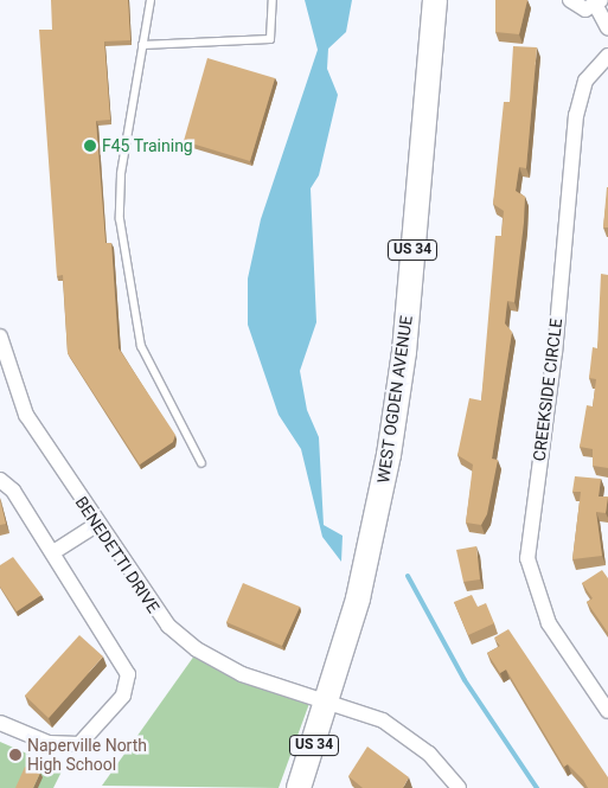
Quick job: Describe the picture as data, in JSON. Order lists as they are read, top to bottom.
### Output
{
  "streets": {
    "main road": ["US 34", "WEST OGDEN AVENUE"],
    "street": ["CREEKSIDE CIRCLE", "BENEDETTI DRIVE"]
  },
  "crossings": [
    ["WEST OGDEN AVENUE", "BENEDETTI DRIVE"]
  ],
  "places": ["F45 Training", "Naperville North High School"]
}
